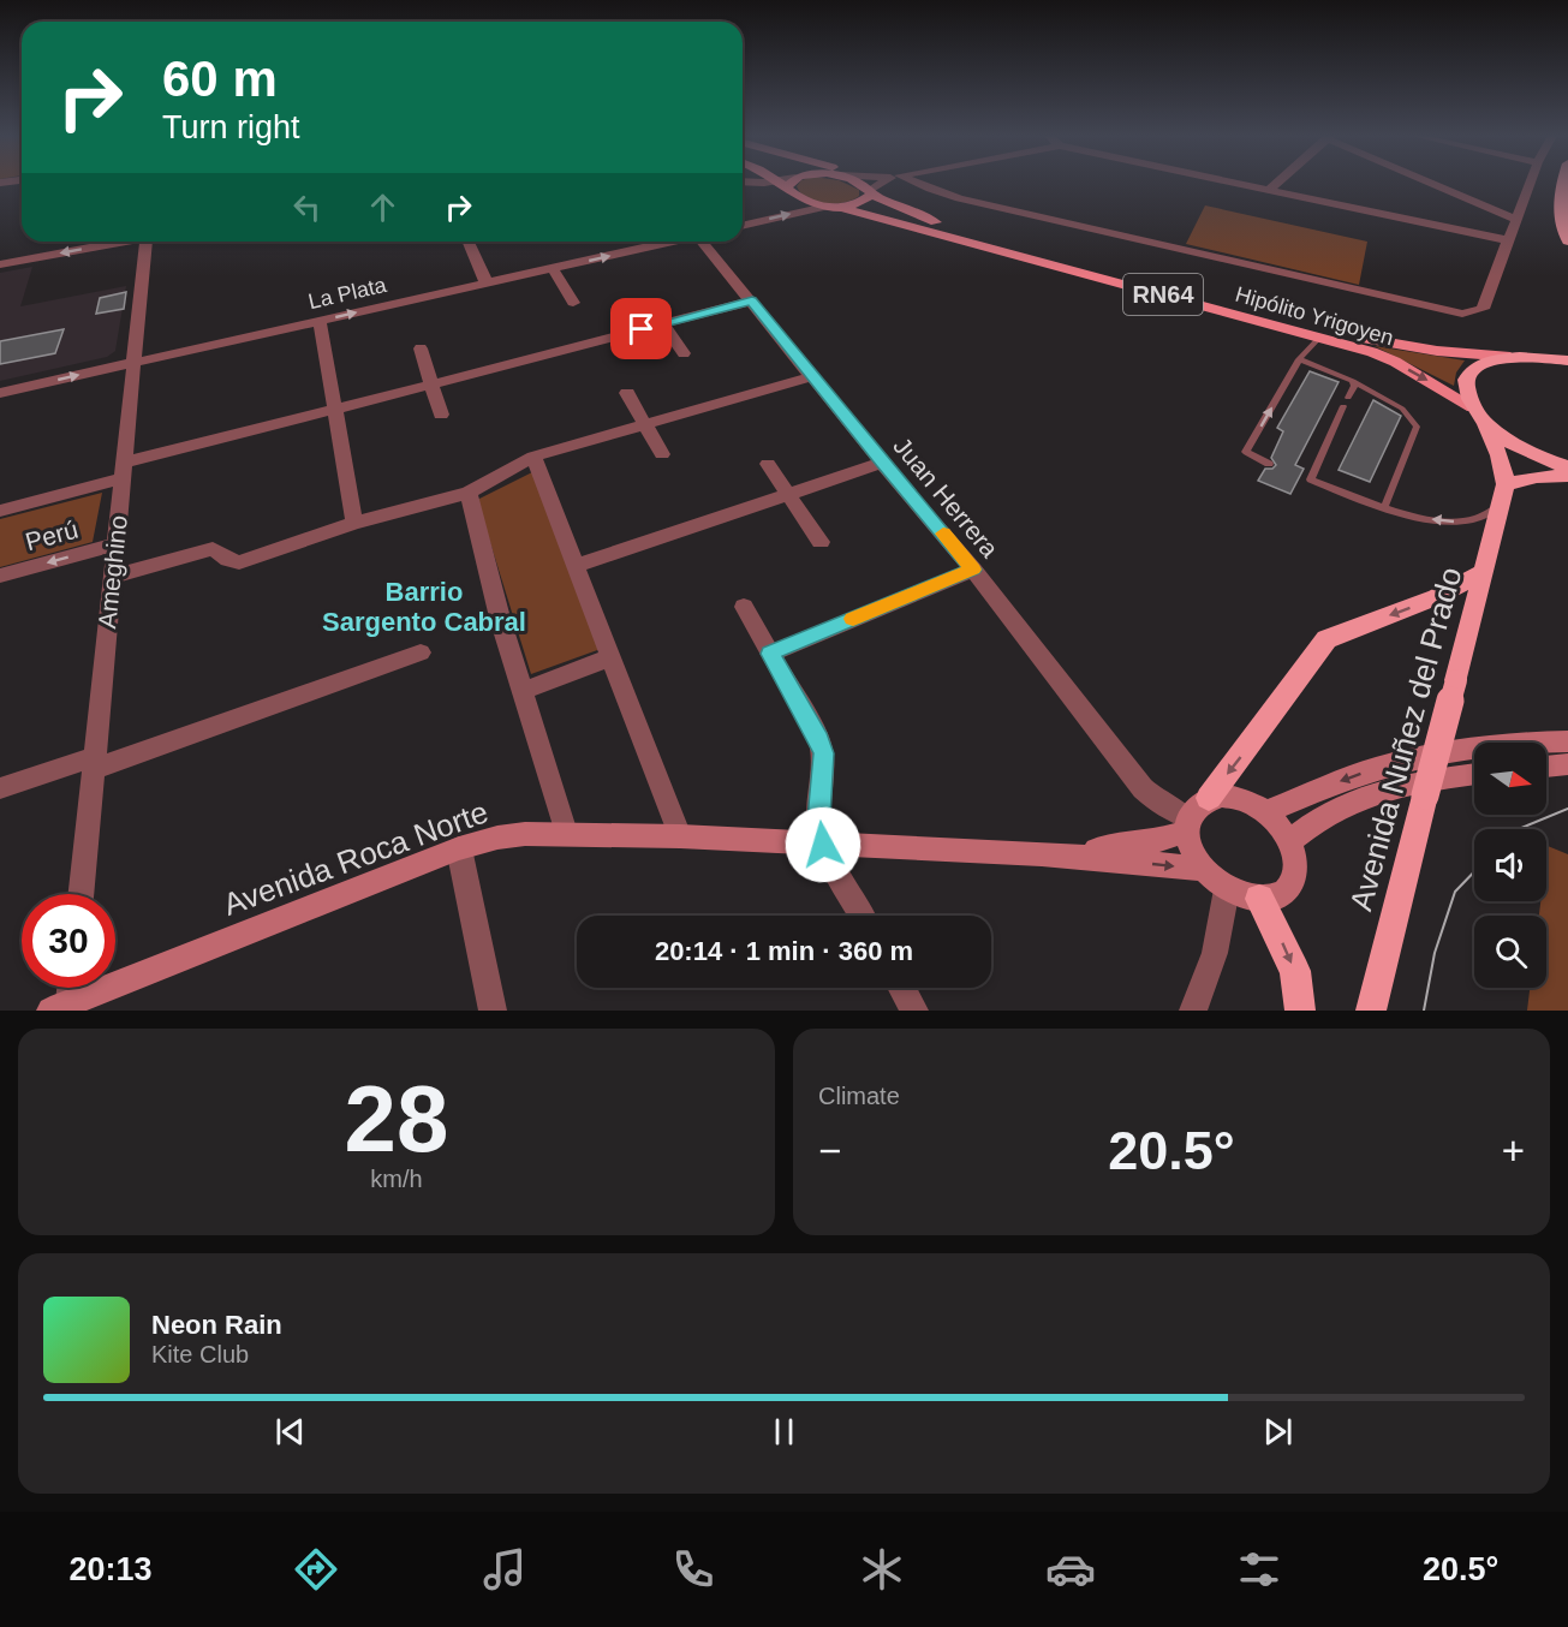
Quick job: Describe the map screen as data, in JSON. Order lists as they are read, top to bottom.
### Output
{
  "streets": {
    "highway": ["RN64", "Avenida Nuñez del Prado"],
    "main road": ["Hipólito Yrigoyen", "Avenida Roca Norte"],
    "street": [
      "La Plata",
      "Juan Herrera",
      "Perú",
      "Ameghino"
    ]
  },
  "crossings": [
    ["La Plata", "Ameghino"],
    ["RN64", "Hipólito Yrigoyen"],
    ["RN64", "Avenida Nuñez del Prado"],
    ["Juan Herrera", "Avenida Roca Norte"],
    ["Perú", "Ameghino"]
  ],
  "districts": ["Barrio Sargento Cabral"],
  "north": "right",
  "page": {
    "turn": ["60 m", "Turn right"],
    "limit": "30",
    "trip": "20:14 · 1 min · 360 m",
    "tile": [
      ["28", "km/h"],
      "Climate"
    ],
    "heat": ["−", "20.5°", "+"],
    "song": ["Neon Rain", "Kite Club"],
    "tabs": ["20:13", "20.5°"]
  }
}
